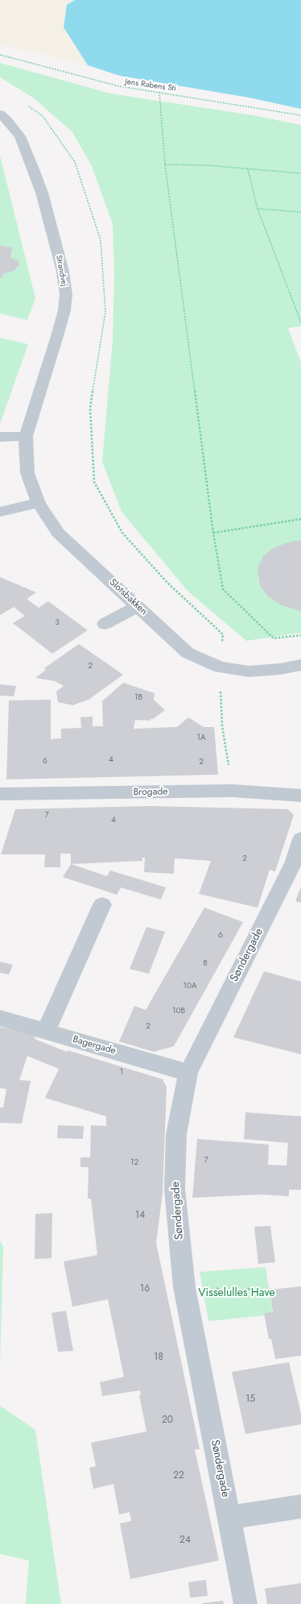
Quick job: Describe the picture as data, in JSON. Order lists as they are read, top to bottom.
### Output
{
  "streets": {
    "street": [
      "Strandvej",
      "Slotsbakken",
      "Brogade",
      "Søndergade",
      "Bagergade"
    ],
    "path": ["Jens Rabens Sti"]
  },
  "crossings": [
    ["Strandvej", "Slotsbakken"],
    ["Søndergade", "Bagergade"]
  ],
  "parks": ["Visselulles Have"],
  "house_numbers": [
    "3",
    "2",
    "1B",
    "1A",
    "4",
    "6",
    "2",
    "7",
    "4",
    "2",
    "6",
    "8",
    "10A",
    "10B",
    "2",
    "1",
    "7",
    "12",
    "14",
    "16",
    "18",
    "15",
    "20",
    "22",
    "24"
  ]
}
